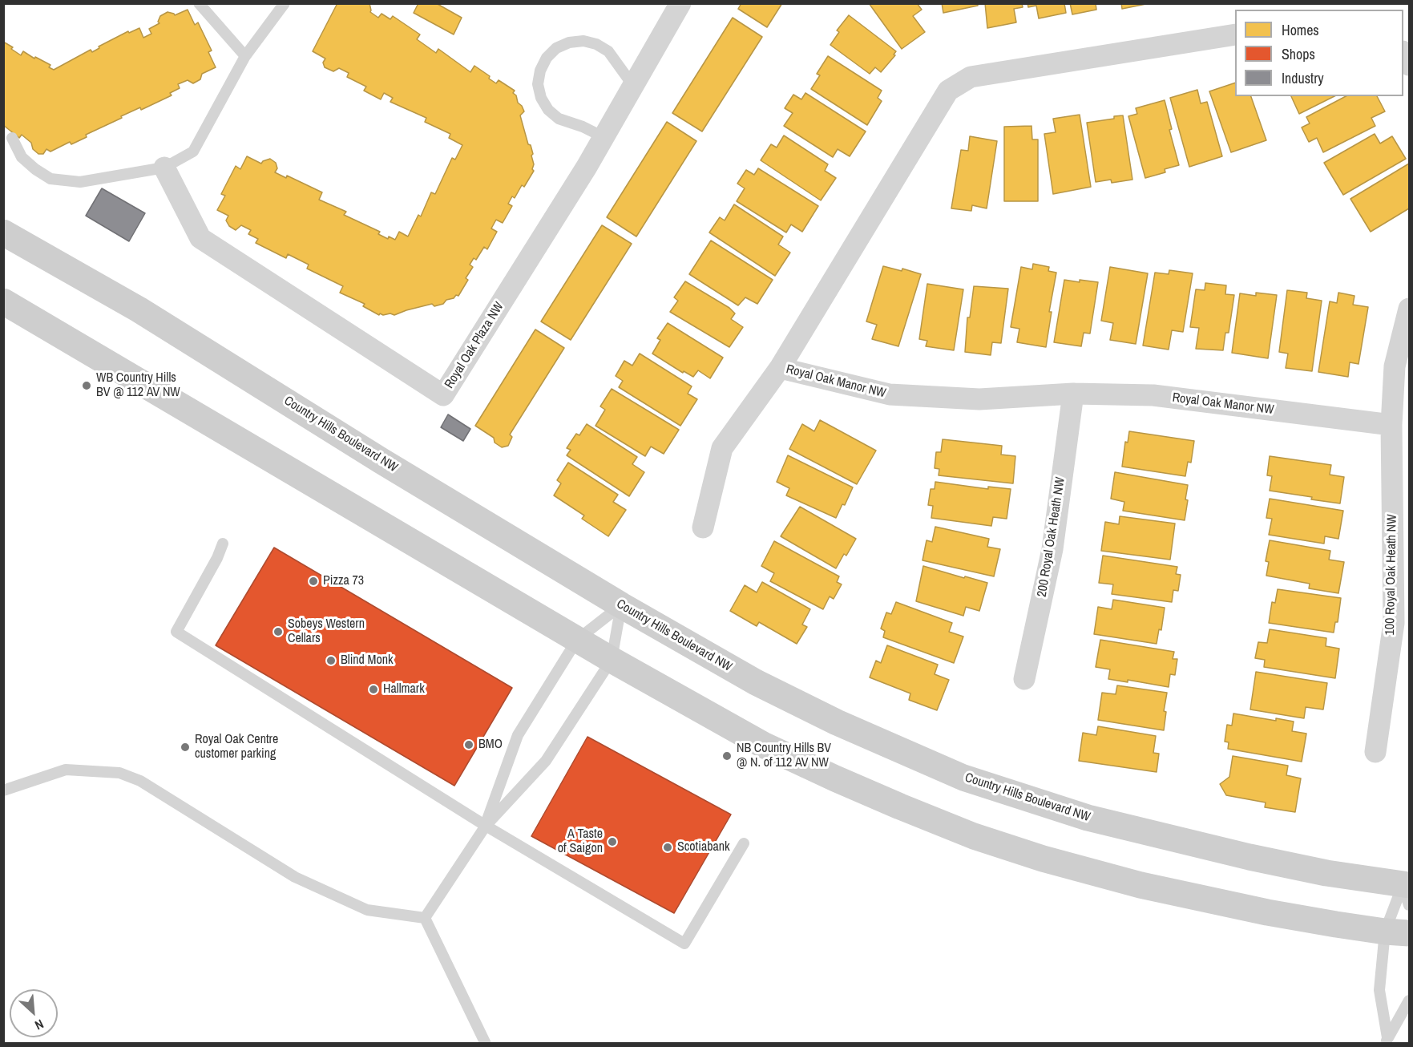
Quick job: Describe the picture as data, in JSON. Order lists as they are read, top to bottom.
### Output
{
  "streets": {
    "main road": ["Country Hills Boulevard NW"],
    "street": [
      "Royal Oak Plaza NW",
      "Royal Oak Manor NW",
      "200 Royal Oak Heath NW",
      "100 Royal Oak Heath NW"
    ]
  },
  "crossings": [
    ["Royal Oak Manor NW", "200 Royal Oak Heath NW"],
    ["Royal Oak Manor NW", "100 Royal Oak Heath NW"]
  ],
  "places": [
    "WB Country Hills BV @ 112 AV NW",
    "Pizza 73",
    "Sobeys Western Cellars",
    "Blind Monk",
    "Hallmark",
    "BMO",
    "Royal Oak Centre customer parking",
    "NB Country Hills BV @ N. of 112 AV NW",
    "A Taste of Saigon",
    "Scotiabank"
  ],
  "legend": ["Homes", "Shops", "Industry"],
  "north": "bottom right"
}
